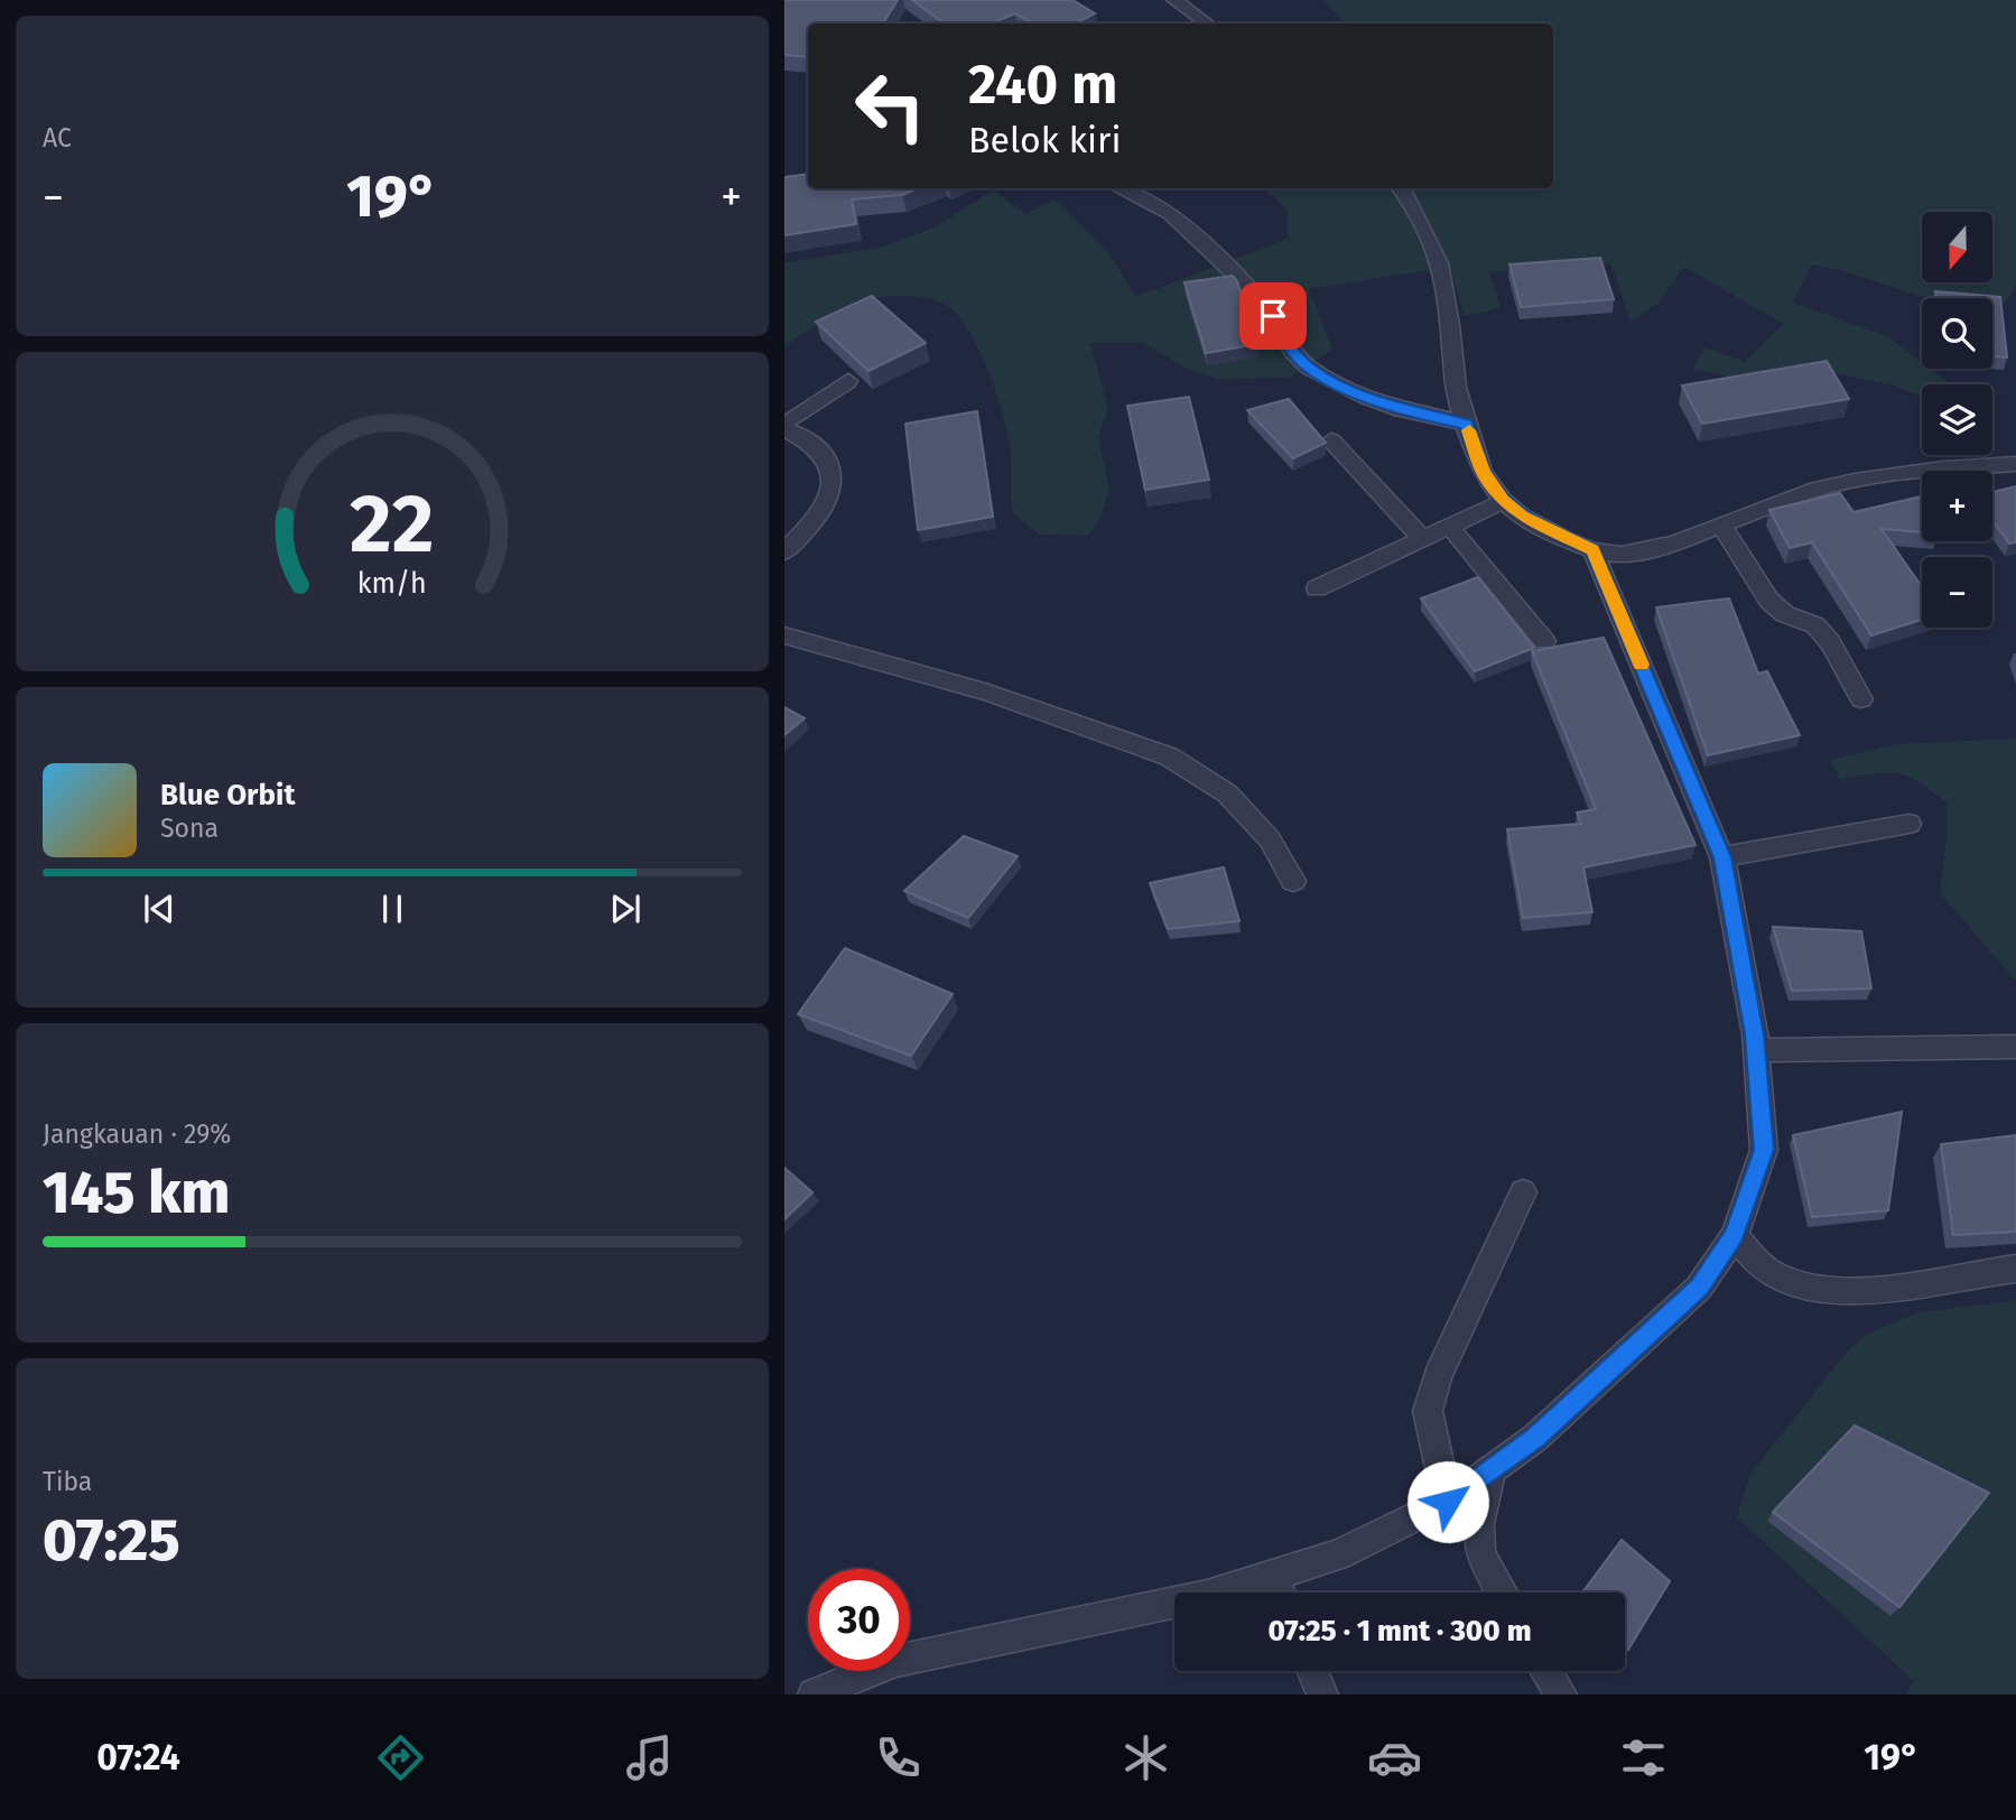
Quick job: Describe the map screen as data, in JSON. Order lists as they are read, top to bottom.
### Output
{
  "north": "bottom",
  "page": {
    "tile": [
      "AC",
      ["Jangkauan · 29%", "145 km"],
      ["Tiba", "07:25"]
    ],
    "turn": ["240 m", "Belok kiri"],
    "heat": ["−", "19°", "+"],
    "map_buttons": ["+", "−"],
    "song": ["Blue Orbit", "Sona"],
    "limit": "30",
    "trip": "07:25 · 1 mnt · 300 m",
    "tabs": ["07:24", "19°"],
    "gauge": ["22", "km/h"]
  }
}
